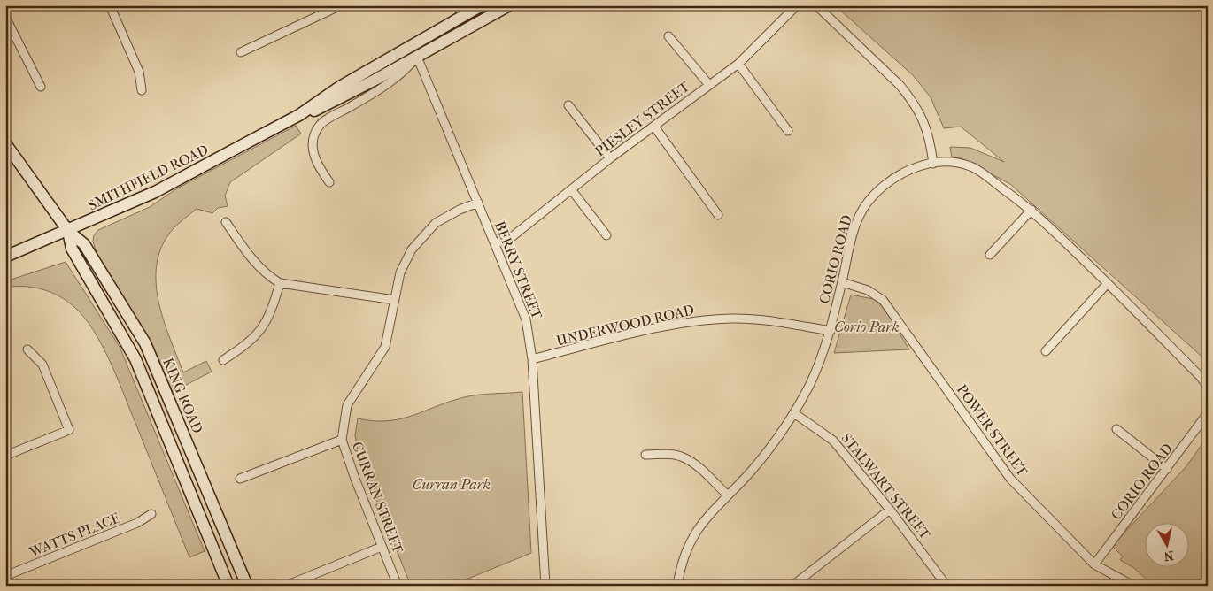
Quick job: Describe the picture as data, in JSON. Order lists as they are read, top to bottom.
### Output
{
  "streets": {
    "main road": ["SMITHFIELD ROAD", "KING ROAD"],
    "street": [
      "PIESLEY STREET",
      "CORIO ROAD",
      "BERRY STREET",
      "UNDERWOOD ROAD",
      "POWER STREET",
      "STALWART STREET",
      "CURRAN STREET",
      "WATTS PLACE"
    ]
  },
  "crossings": [
    ["PIESLEY STREET", "BERRY STREET"],
    ["SMITHFIELD ROAD", "BERRY STREET"],
    ["SMITHFIELD ROAD", "KING ROAD"],
    ["CORIO ROAD", "UNDERWOOD ROAD"],
    ["CORIO ROAD", "POWER STREET"],
    ["CORIO ROAD", "STALWART STREET"],
    ["BERRY STREET", "UNDERWOOD ROAD"],
    ["BERRY STREET", "CURRAN STREET"]
  ],
  "parks": ["Corio Park", "Curran Park"],
  "north": "bottom"
}
